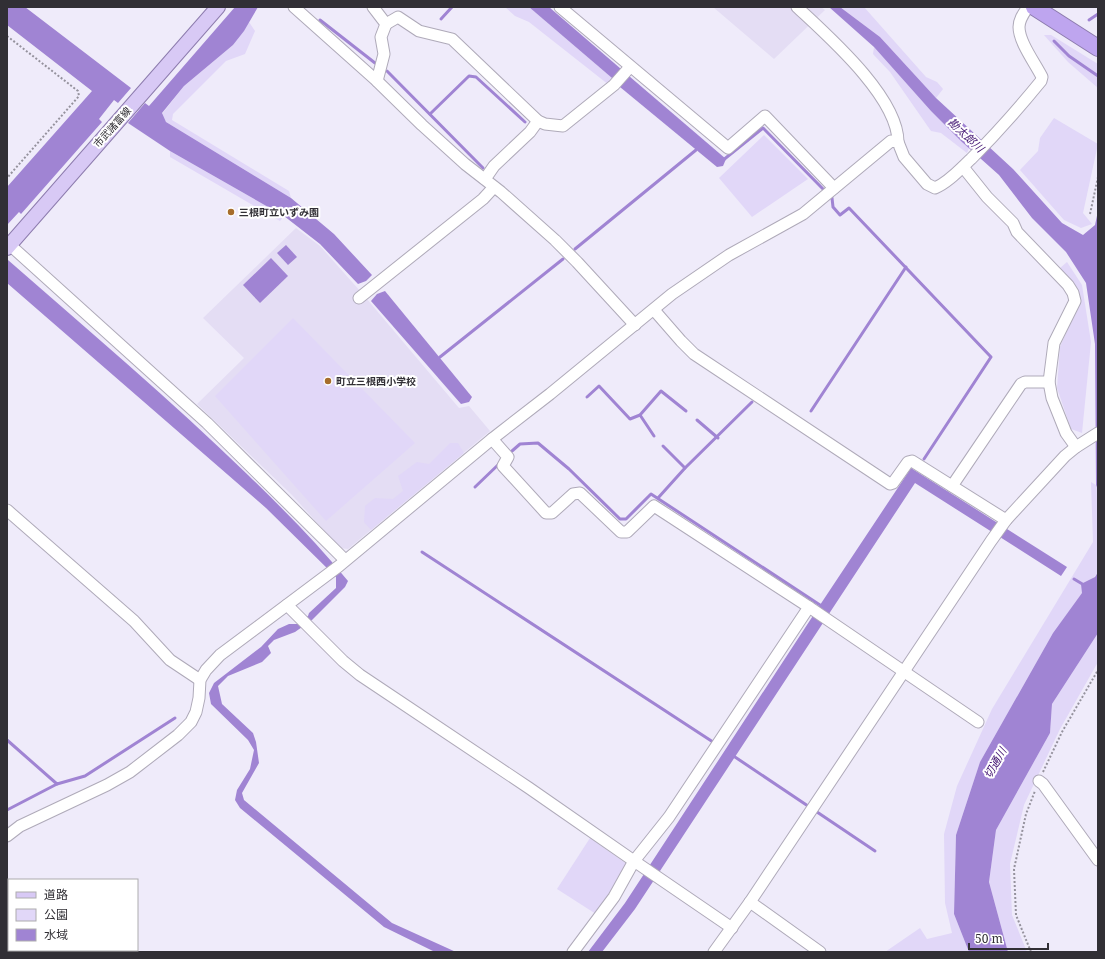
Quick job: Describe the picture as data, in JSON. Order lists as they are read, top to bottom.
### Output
{
  "streets": {
    "main road": ["市武諸富線"]
  },
  "water": ["勘太郎川", "切通川"],
  "places": ["三根町立いずみ園", "町立三根西小学校"],
  "legend": ["道路", "公園", "水域"],
  "scale_bar": "50 m"
}
